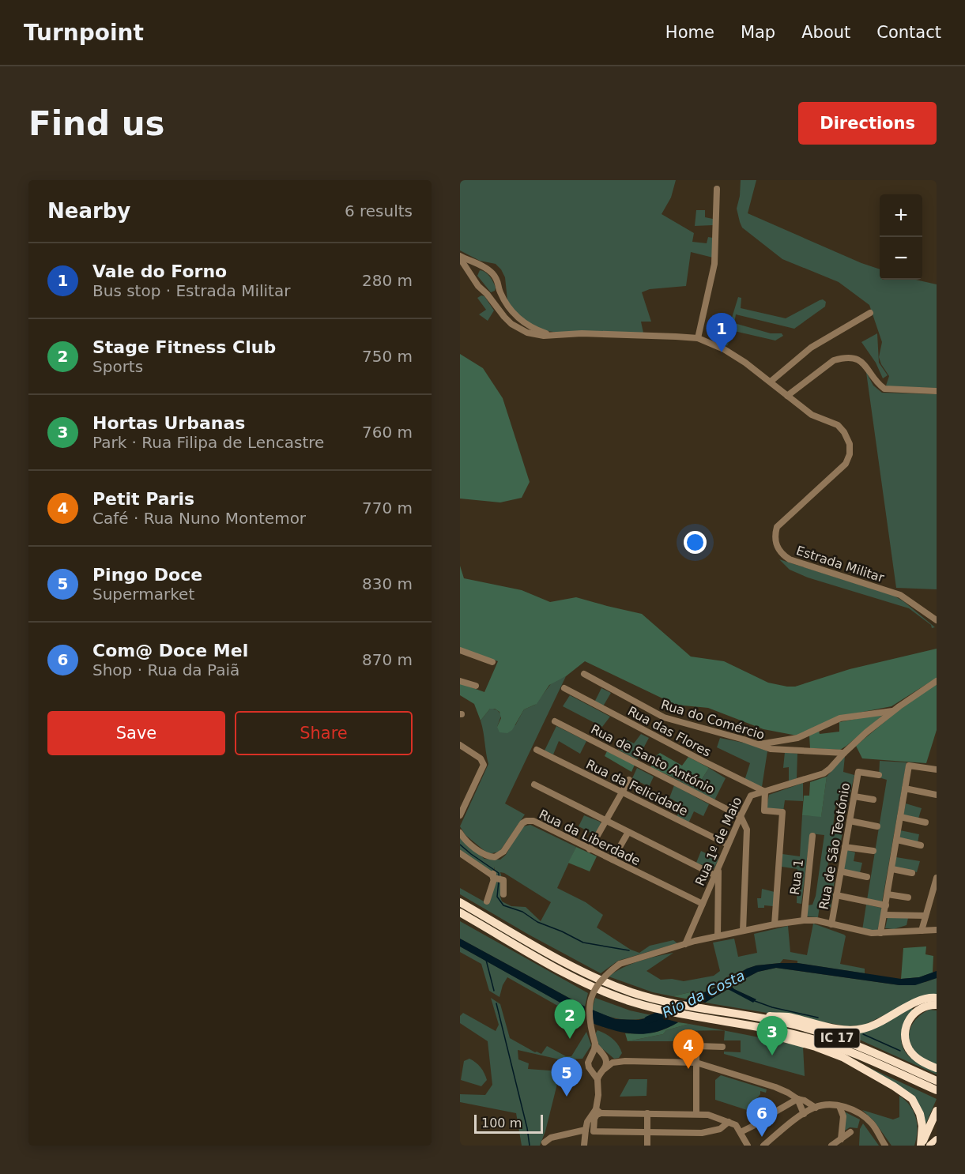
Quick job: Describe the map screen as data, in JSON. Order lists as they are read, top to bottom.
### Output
{
  "streets": {
    "highway": ["IC 17"],
    "street": [
      "Estrada Militar",
      "Rua do Comércio",
      "Rua das Flores",
      "Rua de Santo António",
      "Rua da Felicidade",
      "Rua da Liberdade",
      "Rua 1º de Maio",
      "Rua de São Teotónio",
      "Rua 1"
    ]
  },
  "crossings": [
    ["Rua do Comércio", "Rua 1º de Maio"],
    ["Rua das Flores", "Rua 1º de Maio"],
    ["Rua de Santo António", "Rua 1º de Maio"],
    ["Rua da Felicidade", "Rua 1º de Maio"],
    ["Rua da Liberdade", "Rua 1º de Maio"]
  ],
  "water": ["Rio da Costa"],
  "scale_bar": "100 m",
  "page": {
    "header": "Turnpoint",
    "nav": [
      "Home",
      "Map",
      "About",
      "Contact"
    ],
    "buttons": [
      "Directions",
      ["Save", "Share"]
    ],
    "title": "Find us",
    "heading": ["Nearby", "6 results"],
    "map_buttons": ["+", "−"],
    "list": [
      {
        "mark": "1",
        "name": "Vale do Forno",
        "note": "Bus stop · Estrada Militar",
        "value": "280 m"
      },
      {
        "mark": "2",
        "name": "Stage Fitness Club",
        "note": "Sports",
        "value": "750 m"
      },
      {
        "mark": "3",
        "name": "Hortas Urbanas",
        "note": "Park · Rua Filipa de Lencastre",
        "value": "760 m"
      },
      {
        "mark": "4",
        "name": "Petit Paris",
        "note": "Café · Rua Nuno Montemor",
        "value": "770 m"
      },
      {
        "mark": "5",
        "name": "Pingo Doce",
        "note": "Supermarket",
        "value": "830 m"
      },
      {
        "mark": "6",
        "name": "Com@ Doce Mel",
        "note": "Shop · Rua da Paiã",
        "value": "870 m"
      }
    ],
    "pins": [
      "1",
      "2",
      "3",
      "4",
      "5",
      "6"
    ],
    "scale": "100 m"
  }
}
